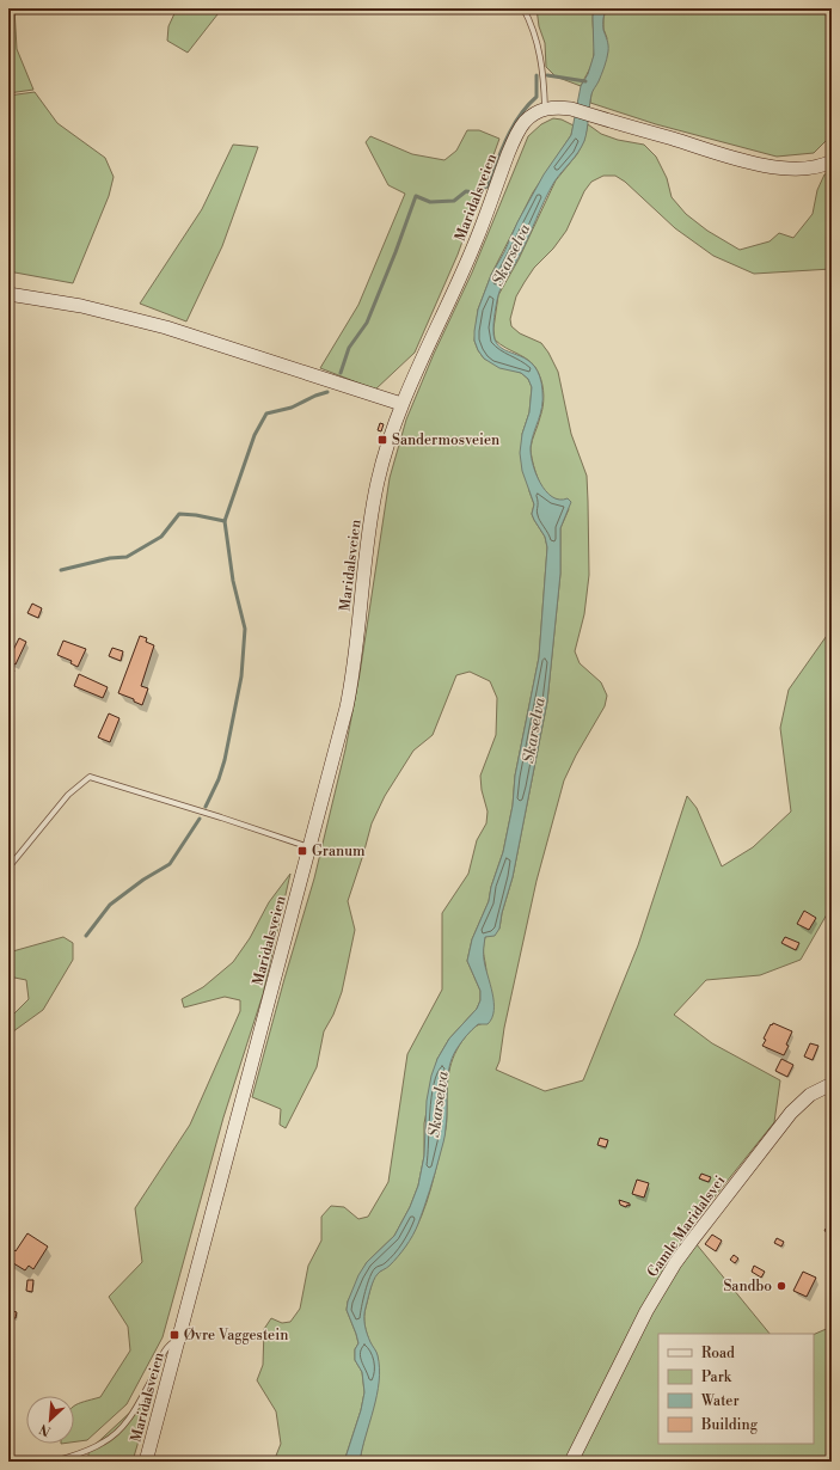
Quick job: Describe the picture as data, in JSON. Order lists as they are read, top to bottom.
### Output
{
  "streets": {
    "street": ["Maridalsveien", "Gamle Maridalsvei"]
  },
  "water": ["Skarselva"],
  "places": {
    "transit": ["Sandermosveien", "Granum", "Øvre Vaggestein"],
    "other": ["Sandbo"]
  },
  "legend": [
    "Road",
    "Park",
    "Water",
    "Building"
  ],
  "north": "bottom left"
}
